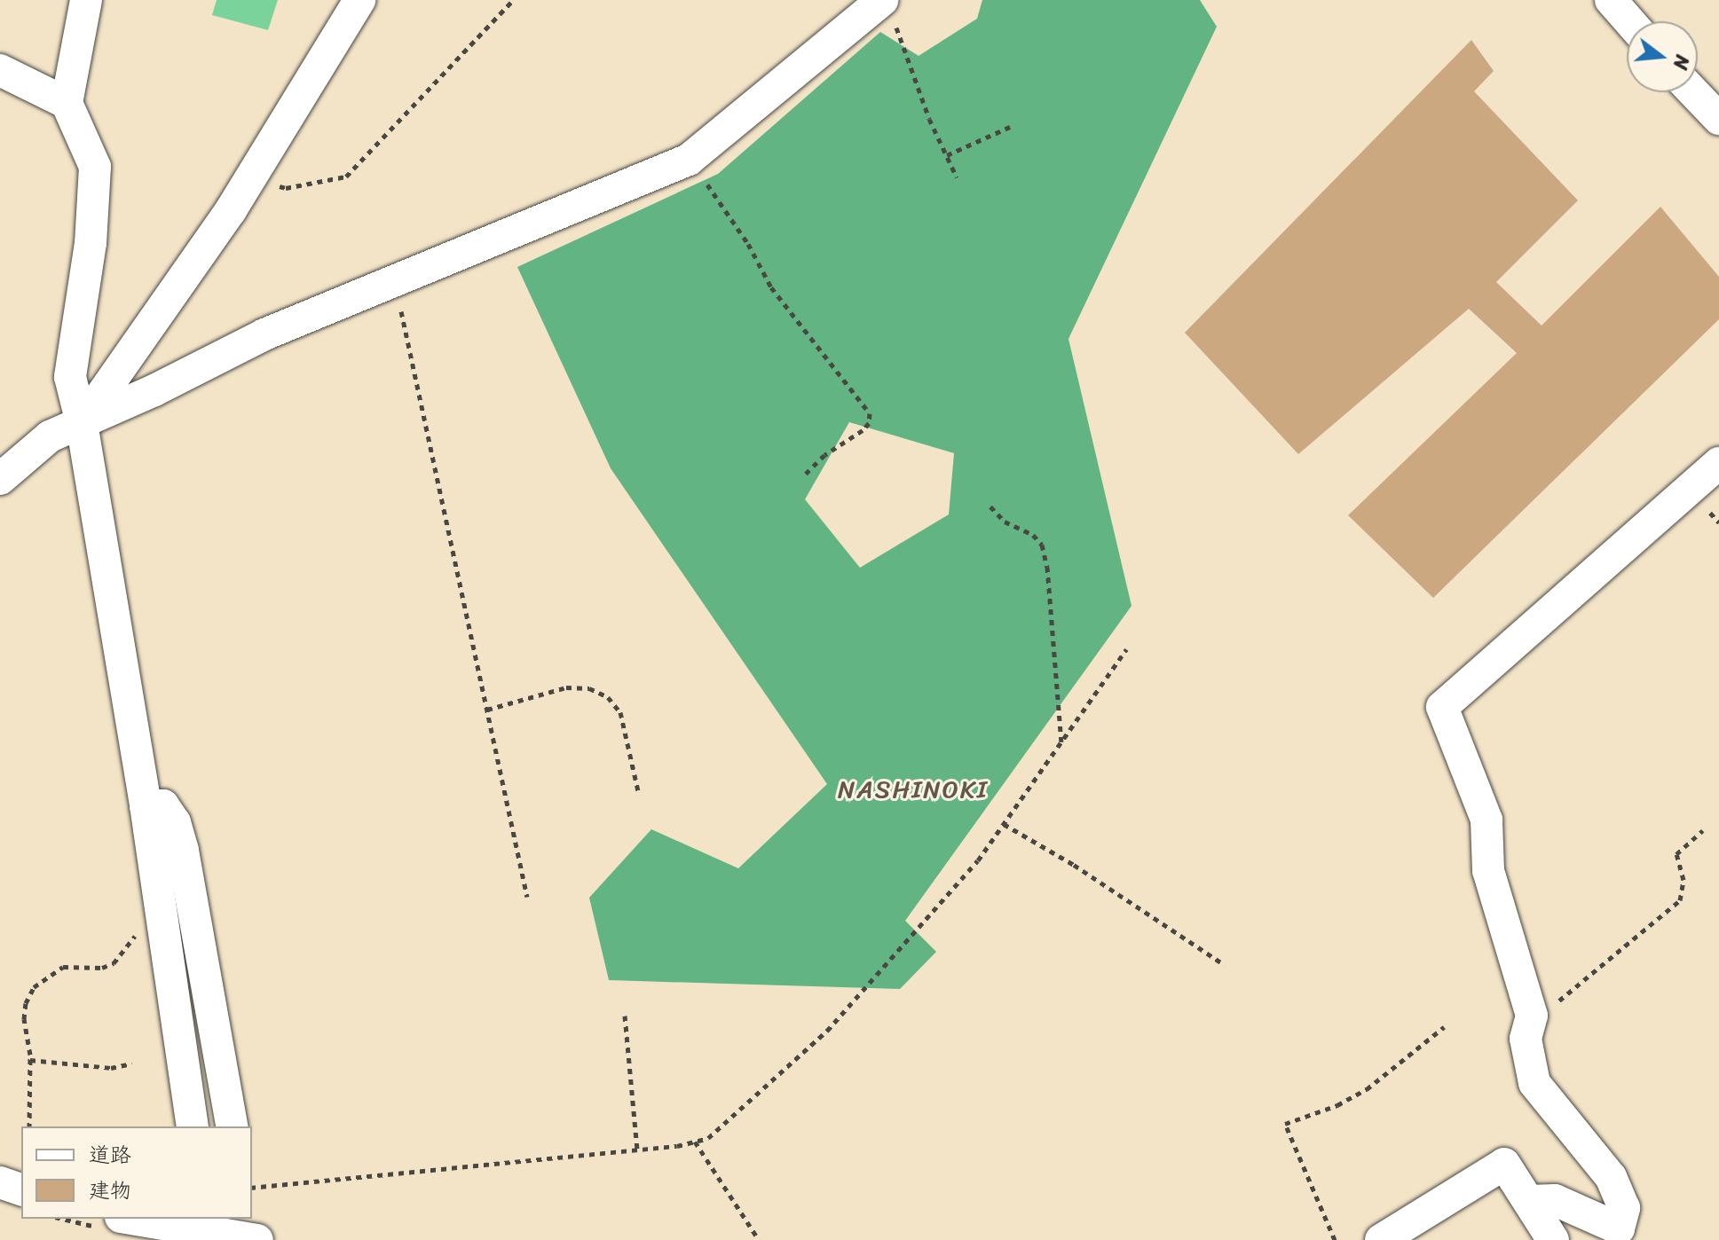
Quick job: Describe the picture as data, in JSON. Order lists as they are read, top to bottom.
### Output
{
  "districts": ["NASHINOKI"],
  "legend": ["道路", "建物"],
  "north": "right"
}
